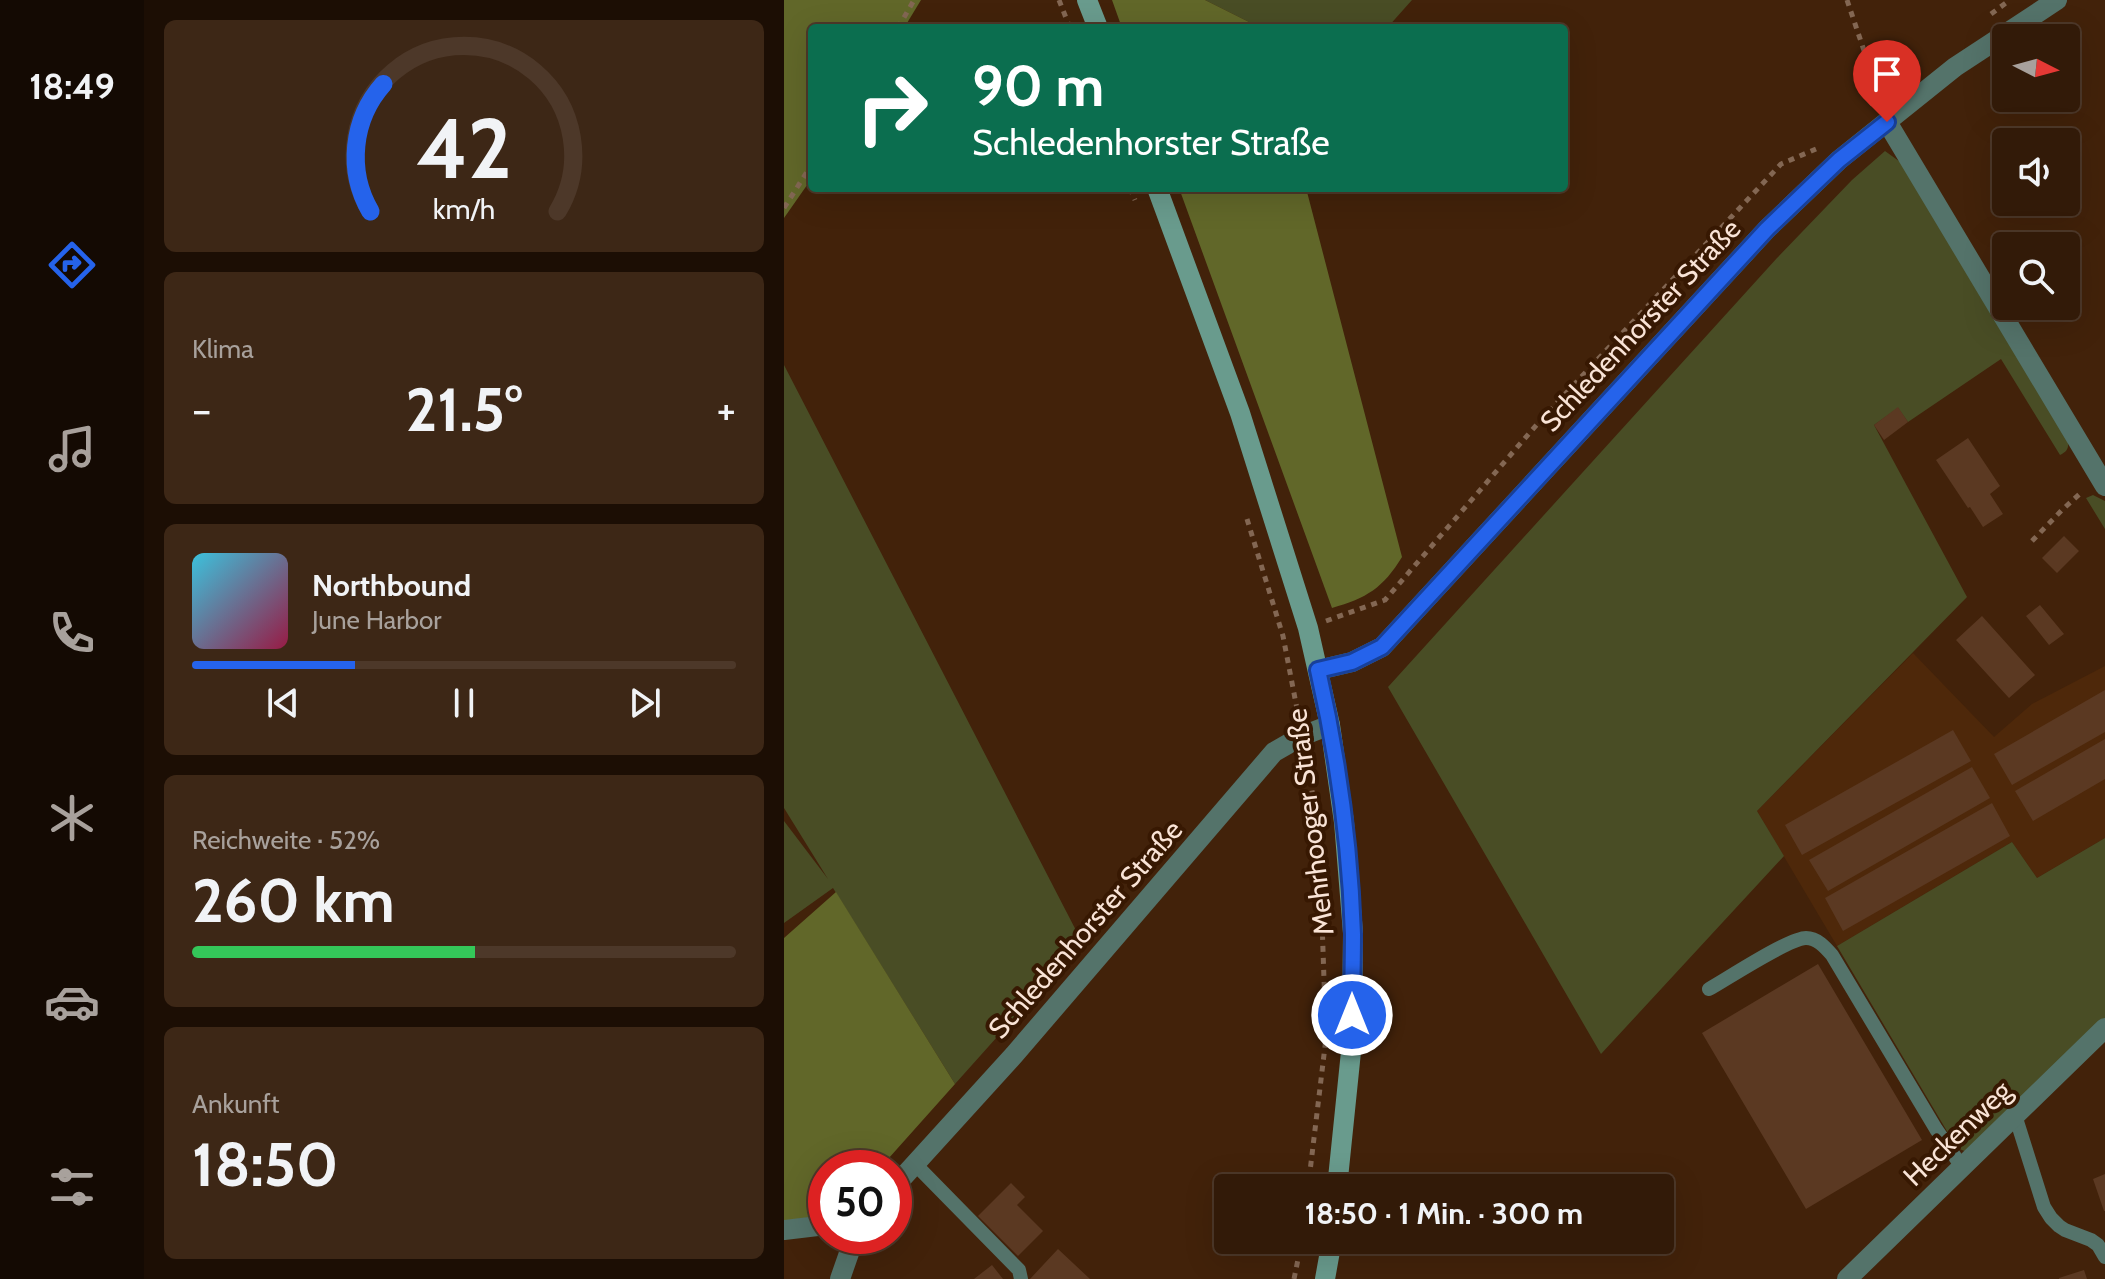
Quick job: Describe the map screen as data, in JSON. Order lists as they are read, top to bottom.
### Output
{
  "streets": {
    "main road": ["Mehrhooger Straße"],
    "street": ["Schledenhorster Straße", "Heckenweg"]
  },
  "crossings": [
    ["Schledenhorster Straße", "Mehrhooger Straße"]
  ],
  "north": "right",
  "page": {
    "tabs": "18:49",
    "turn": ["90 m", "Schledenhorster Straße"],
    "tile": [
      "Klima",
      ["Reichweite · 52%", "260 km"],
      ["Ankunft", "18:50"]
    ],
    "heat": ["−", "21.5°", "+"],
    "song": ["Northbound", "June Harbor"],
    "limit": "50",
    "trip": "18:50 · 1 Min. · 300 m",
    "gauge": ["42", "km/h"]
  }
}
